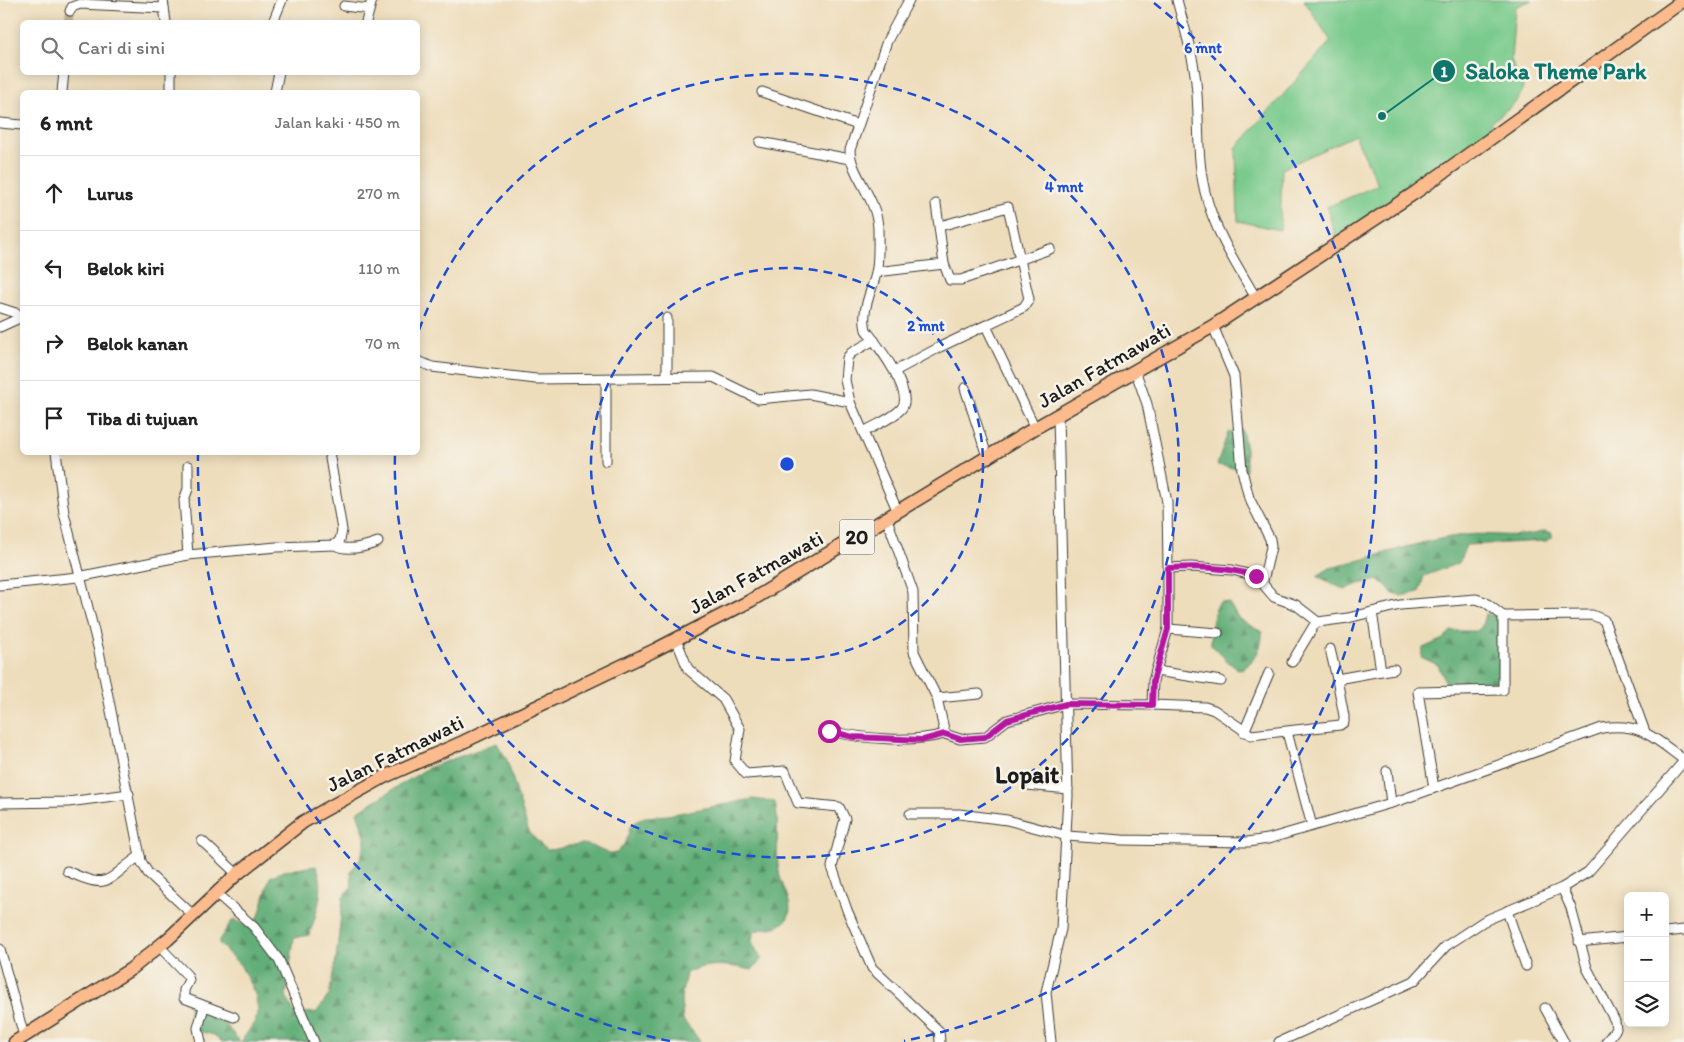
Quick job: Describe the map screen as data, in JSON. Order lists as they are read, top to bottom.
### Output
{
  "streets": {
    "highway": ["Jalan Fatmawati", "20"]
  },
  "districts": ["Lopait"],
  "places": ["Saloka Theme Park"],
  "page": {
    "search": "Cari di sini",
    "heading": ["6 mnt", "Jalan kaki · 450 m"],
    "list": [
      ["Lurus", "270 m"],
      ["Belok kiri", "110 m"],
      ["Belok kanan", "70 m"],
      "Tiba di tujuan"
    ],
    "map_buttons": ["+", "−"]
  },
  "rings": ["6 mnt", "4 mnt", "2 mnt"]
}
